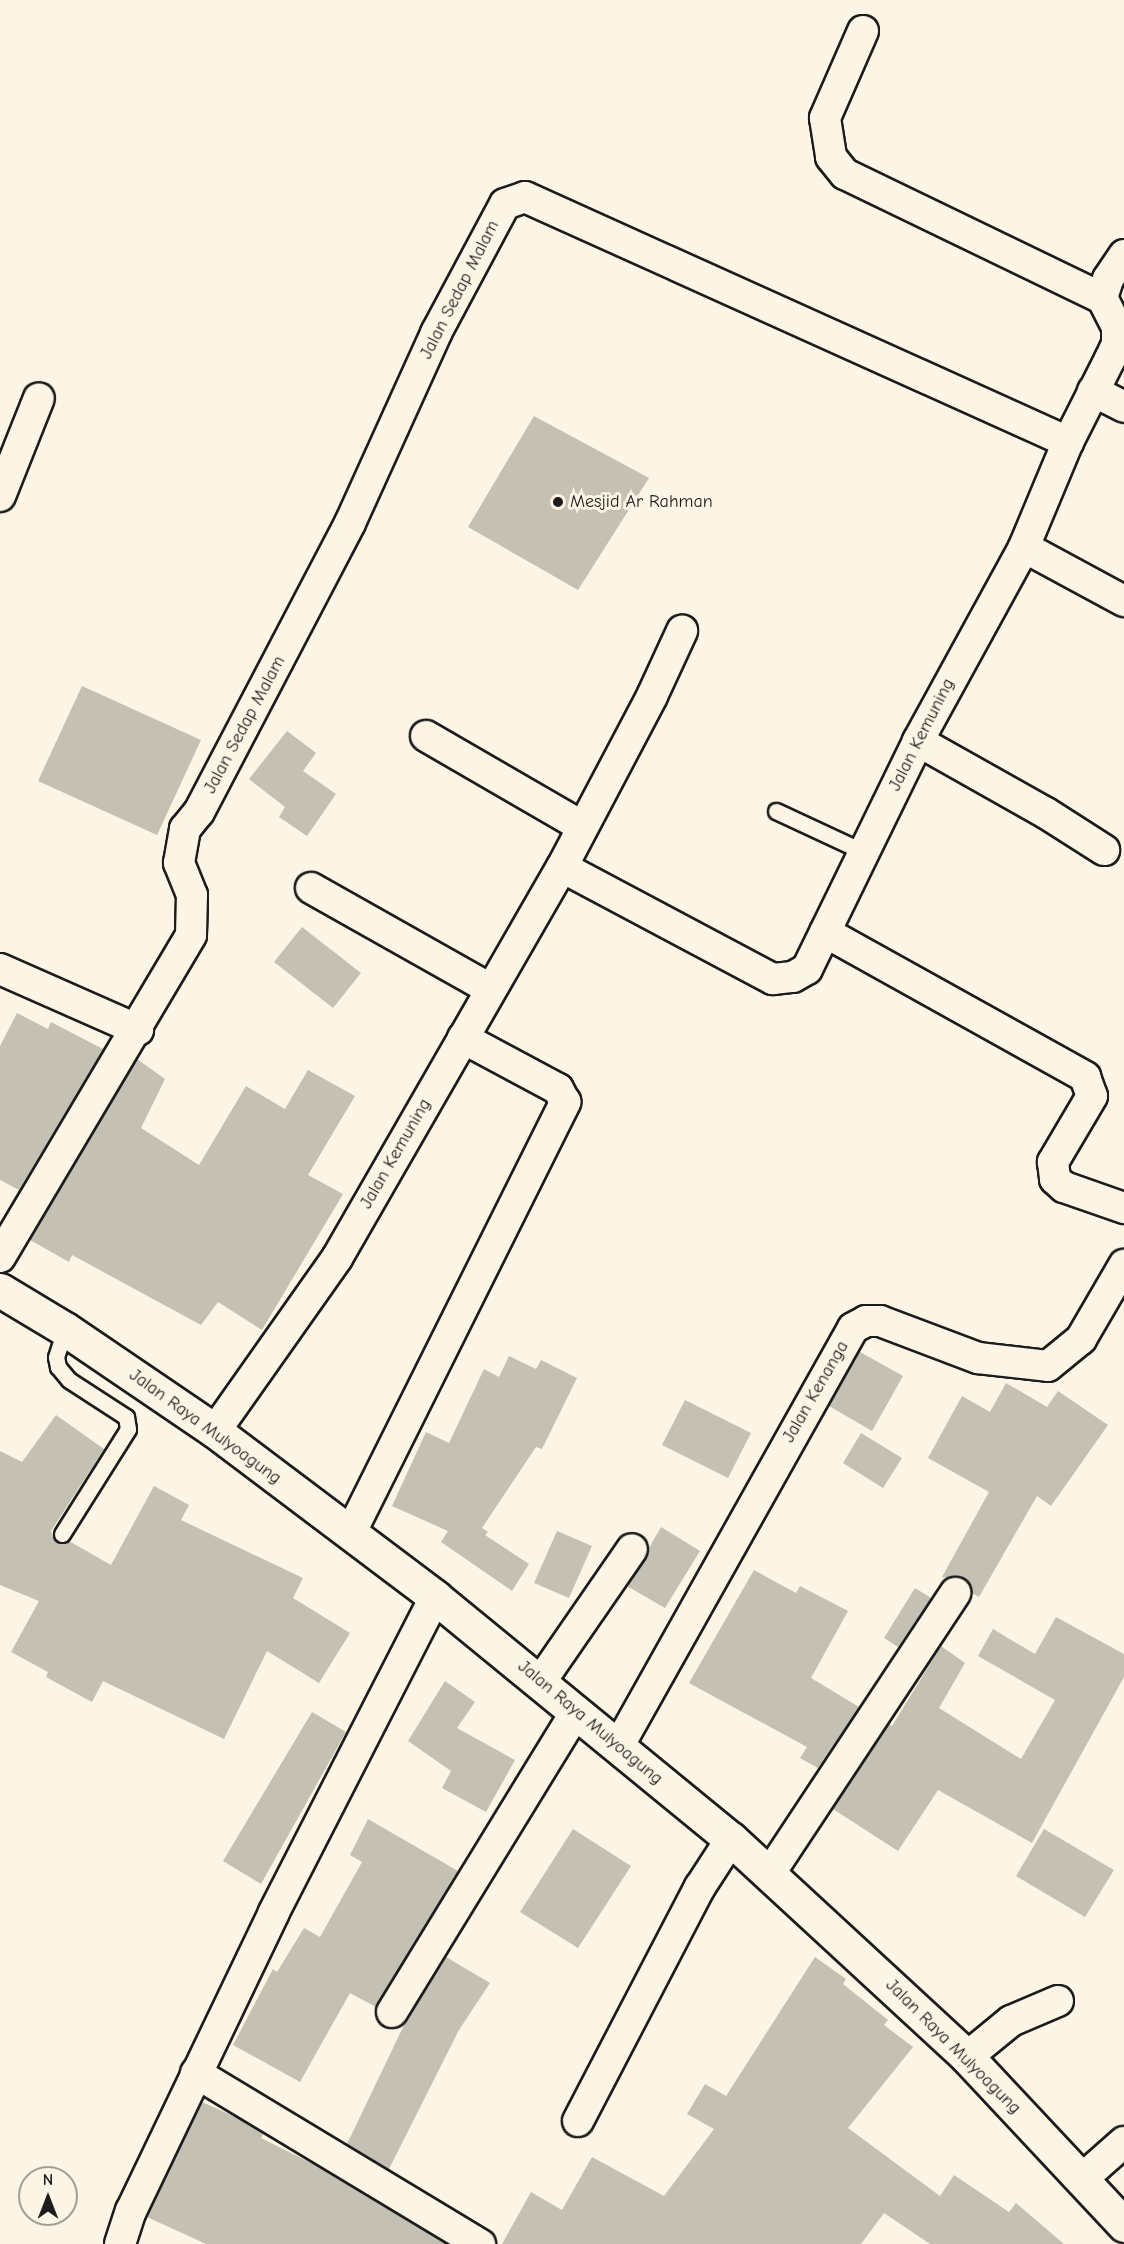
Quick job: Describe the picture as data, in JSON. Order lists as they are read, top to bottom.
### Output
{
  "streets": {
    "main road": ["Jalan Raya Mulyoagung"],
    "street": ["Jalan Sedap Malam", "Jalan Kemuning", "Jalan Kenanga"]
  },
  "crossings": [
    ["Jalan Sedap Malam", "Jalan Kemuning"],
    ["Jalan Kemuning", "Jalan Raya Mulyoagung"],
    ["Jalan Kenanga", "Jalan Raya Mulyoagung"]
  ],
  "places": ["Mesjid Ar Rahman"],
  "north": "top"
}
